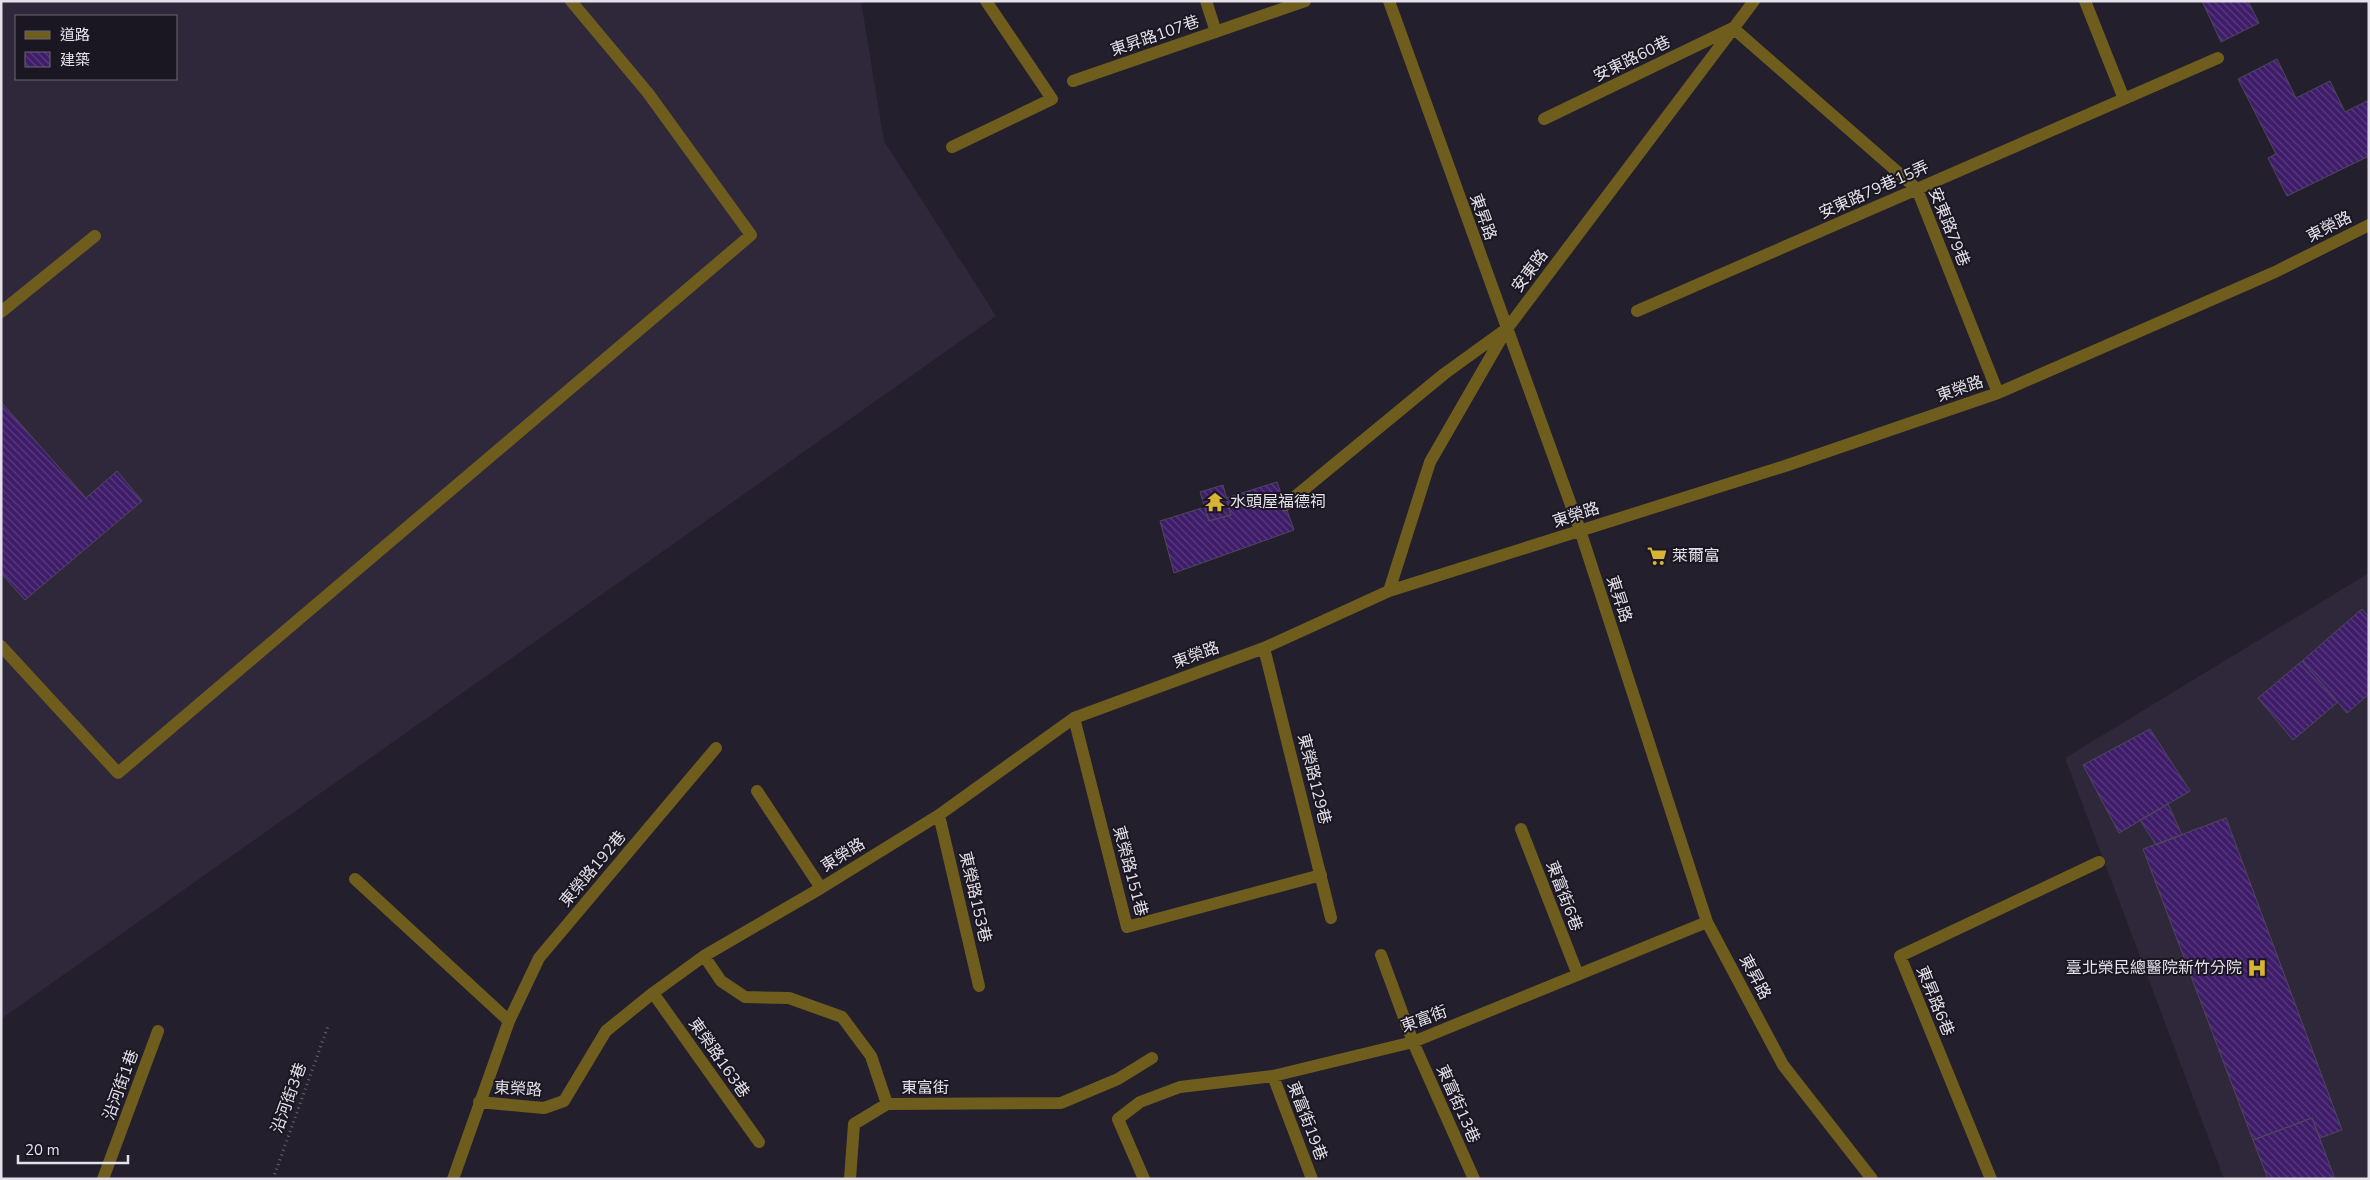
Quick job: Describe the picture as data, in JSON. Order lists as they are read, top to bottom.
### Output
{
  "streets": {
    "street": [
      "東昇路107巷",
      "安東路60巷",
      "安東路79巷15弄",
      "東昇路",
      "安東路79巷",
      "東榮路",
      "安東路",
      "東榮路129巷",
      "東榮路192巷",
      "東榮路151巷",
      "東富街6巷",
      "東榮路153巷",
      "東昇路6巷",
      "東富街",
      "東榮路163巷",
      "沿河街1巷",
      "東富街13巷",
      "東富街19巷"
    ],
    "path": ["沿河街3巷"]
  },
  "crossings": [
    ["安東路60巷", "安東路79巷"],
    ["安東路60巷", "安東路"],
    ["安東路79巷15弄", "安東路79巷"],
    ["東昇路", "東榮路"],
    ["東昇路", "安東路"],
    ["東昇路", "東富街"],
    ["安東路79巷", "東榮路"],
    ["安東路79巷", "安東路"],
    ["東榮路", "安東路"],
    ["東榮路", "東榮路129巷"],
    ["東榮路", "東榮路192巷"],
    ["東榮路", "東榮路151巷"],
    ["東榮路", "東榮路153巷"],
    ["東榮路", "東富街"],
    ["東榮路", "東榮路163巷"],
    ["東榮路129巷", "東榮路151巷"],
    ["東富街6巷", "東富街"],
    ["東富街", "東富街13巷"],
    ["東富街", "東富街19巷"]
  ],
  "places": {
    "temple": ["水頭屋福德祠"],
    "supermarket": ["萊爾富"],
    "hospital": ["臺北榮民總醫院新竹分院"]
  },
  "legend": ["道路", "建築"],
  "scale_bar": "20 m"
}
